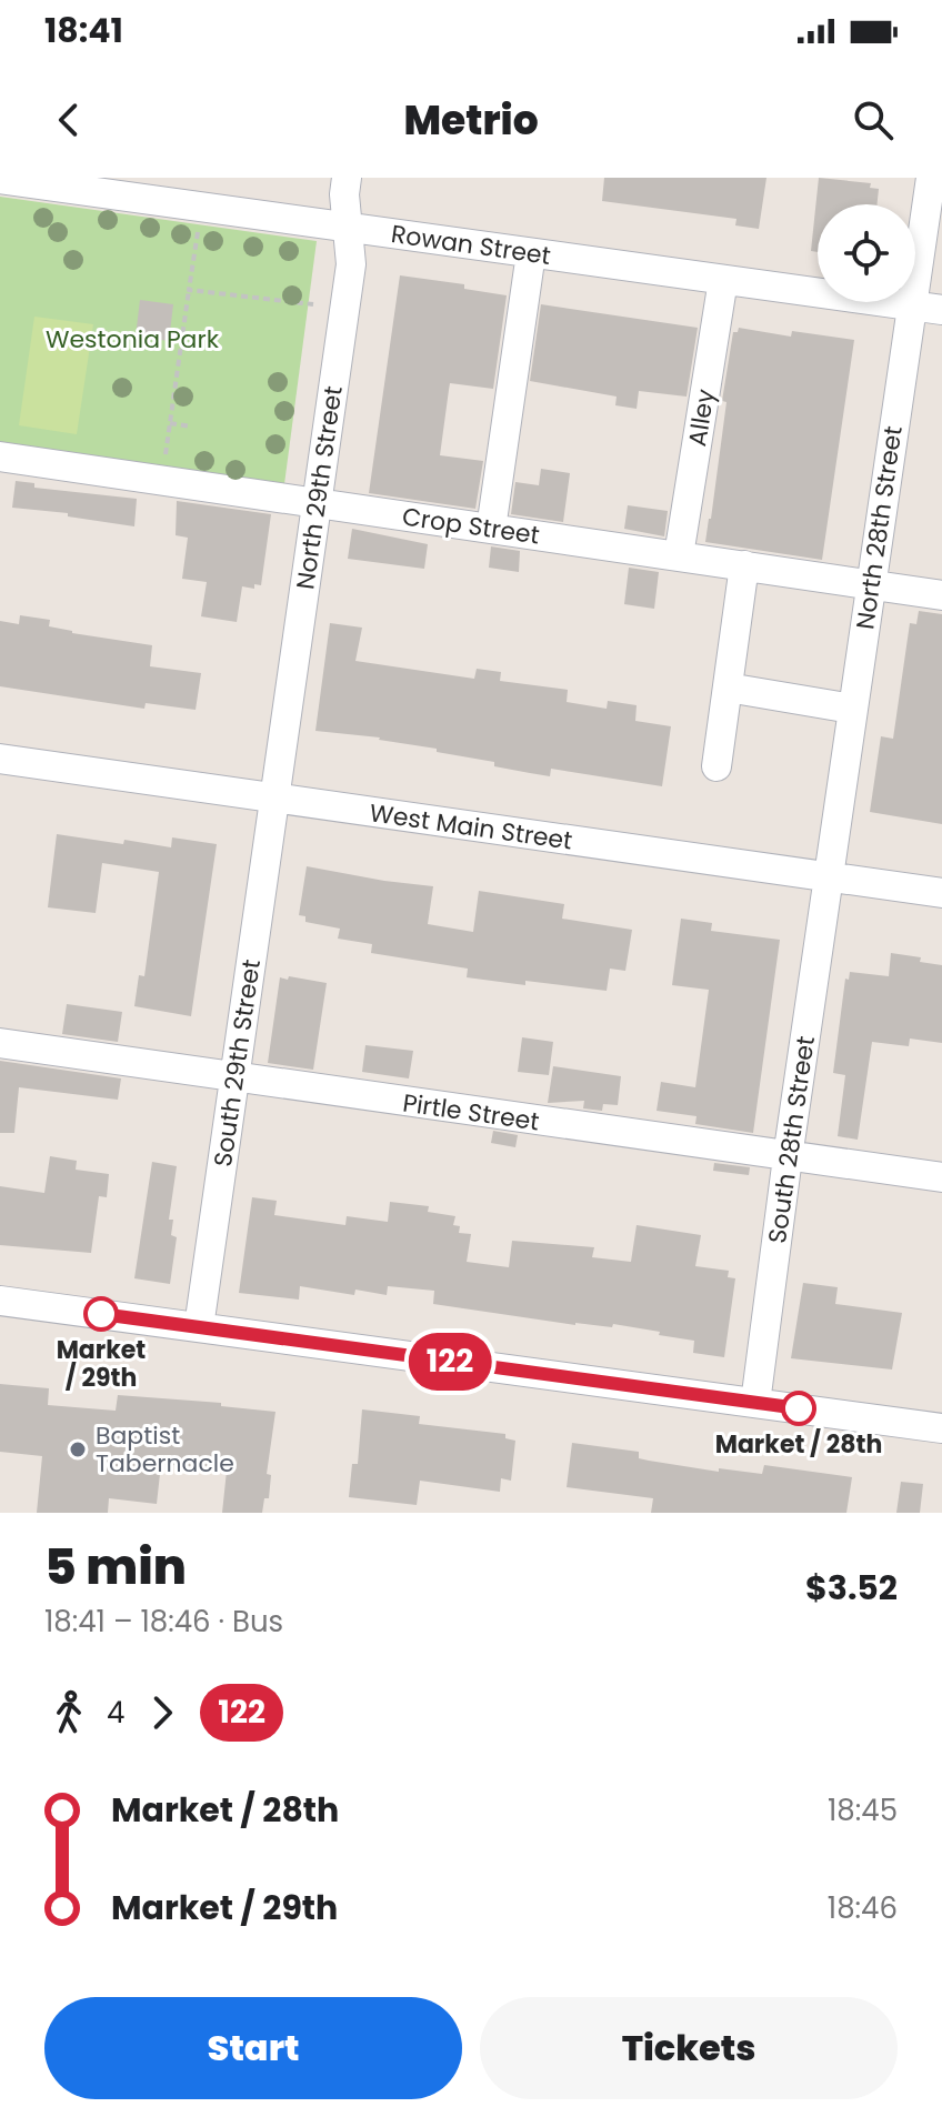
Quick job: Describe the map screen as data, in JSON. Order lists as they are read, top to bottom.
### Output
{
  "streets": {
    "street": [
      "Rowan Street",
      "Alley",
      "North 29th Street",
      "Crop Street",
      "North 28th Street",
      "West Main Street",
      "South 29th Street",
      "Pirtle Street",
      "South 28th Street"
    ]
  },
  "crossings": [
    ["Rowan Street", "Alley"],
    ["Rowan Street", "North 29th Street"],
    ["Rowan Street", "North 28th Street"],
    ["Alley", "Crop Street"],
    ["North 29th Street", "Crop Street"],
    ["North 29th Street", "West Main Street"],
    ["North 29th Street", "South 29th Street"],
    ["Crop Street", "North 28th Street"],
    ["North 28th Street", "West Main Street"],
    ["North 28th Street", "South 28th Street"],
    ["West Main Street", "South 29th Street"],
    ["West Main Street", "South 28th Street"],
    ["South 29th Street", "Pirtle Street"],
    ["Pirtle Street", "South 28th Street"]
  ],
  "parks": ["Westonia Park"],
  "places": ["Market / 29th", "Market / 28th", "Baptist Tabernacle"],
  "lines": ["bus line 122"],
  "page": {
    "status": "18:41",
    "header": "Metrio",
    "on_map": "122",
    "heading": ["5 min", "18:41 – 18:46 · Bus", "$3.52"],
    "legs": ["4", "122"],
    "list": [
      {
        "name": "Market / 28th",
        "value": "18:45"
      },
      {
        "name": "Market / 29th",
        "value": "18:46"
      }
    ],
    "buttons": ["Start", "Tickets"]
  }
}
